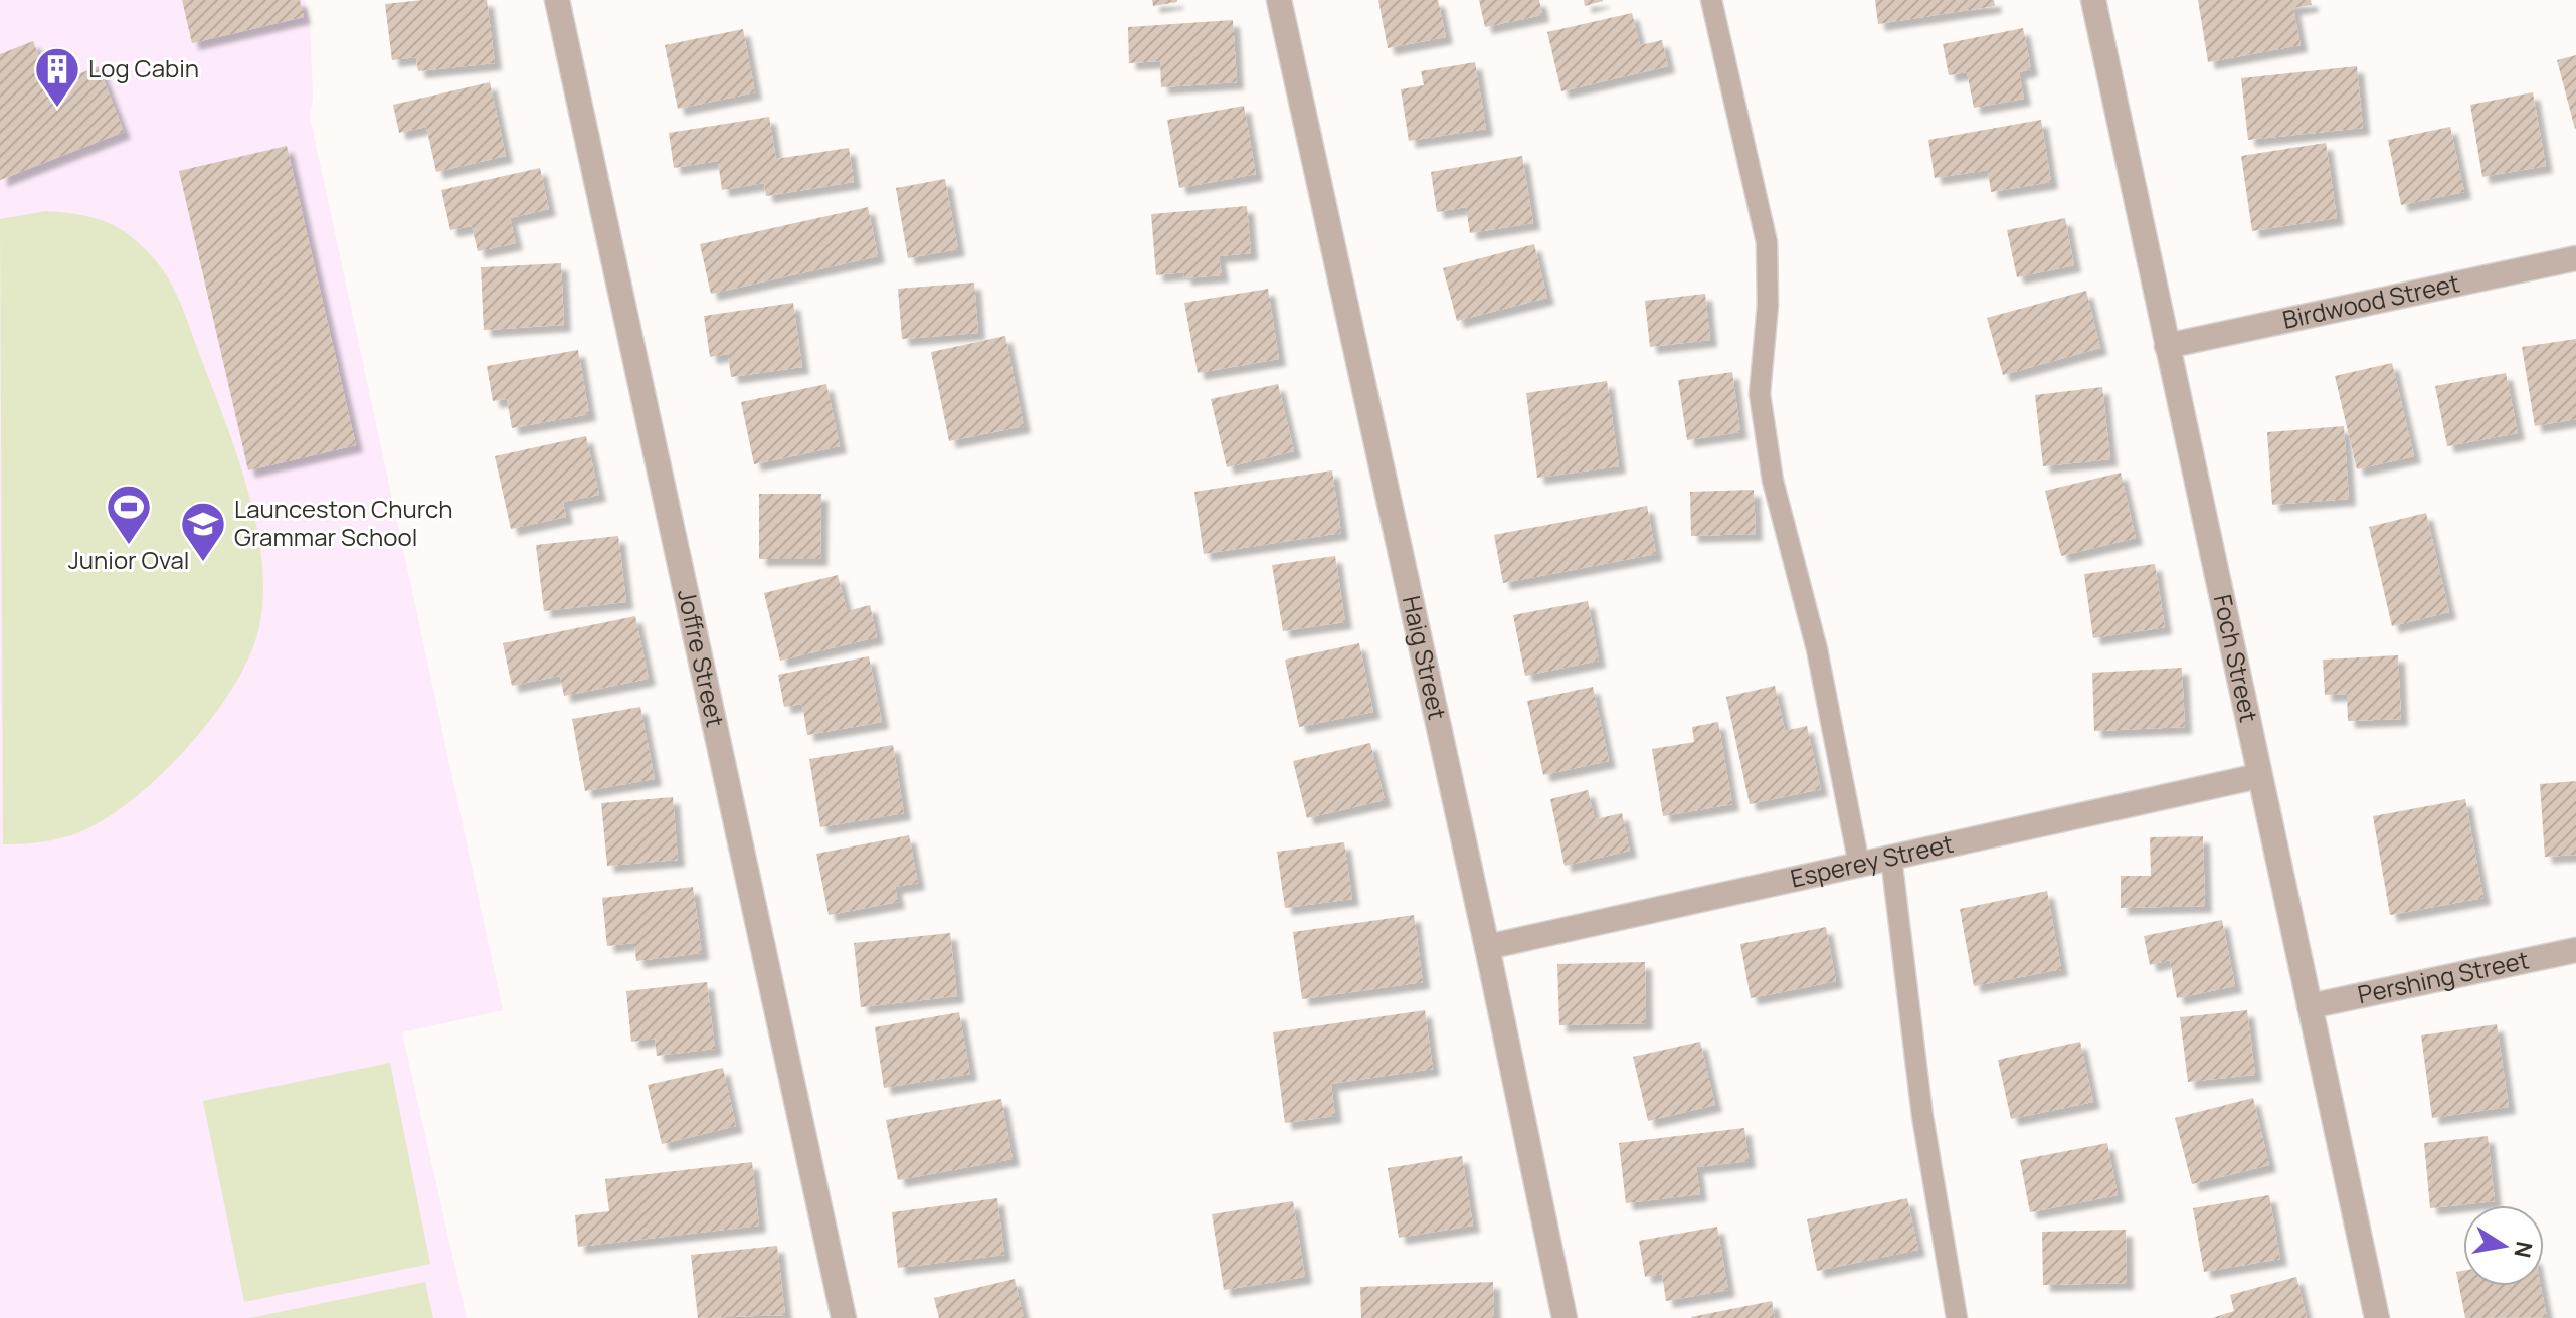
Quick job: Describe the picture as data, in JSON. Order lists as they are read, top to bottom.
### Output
{
  "streets": {
    "street": [
      "Birdwood Street",
      "Haig Street",
      "Joffre Street",
      "Foch Street",
      "Esperey Street",
      "Pershing Street"
    ]
  },
  "crossings": [
    ["Birdwood Street", "Foch Street"],
    ["Haig Street", "Esperey Street"],
    ["Foch Street", "Esperey Street"],
    ["Foch Street", "Pershing Street"]
  ],
  "places": {
    "building": ["Log Cabin"],
    "sports": ["Junior Oval"],
    "school or university": ["Launceston Church Grammar School"]
  },
  "north": "right"
}
